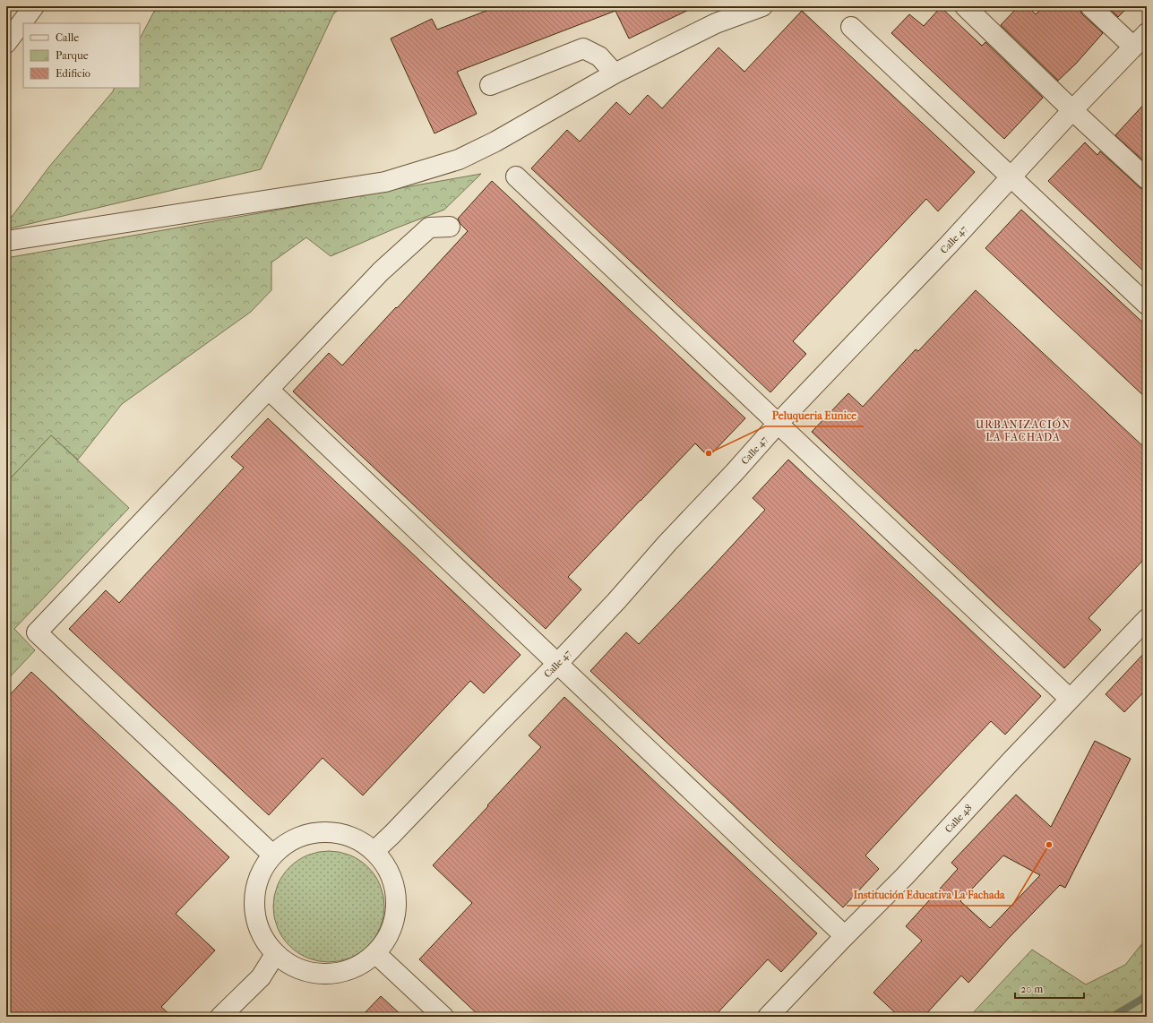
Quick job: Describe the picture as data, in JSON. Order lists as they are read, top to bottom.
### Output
{
  "streets": {
    "street": ["Calle 47", "Calle 48"]
  },
  "districts": ["URBANIZACIÓN LA FACHADA"],
  "places": ["Peluqueria Eunice", "Institución Educativa La Fachada"],
  "legend": ["Calle", "Parque", "Edificio"],
  "scale_bar": "20 m"
}
